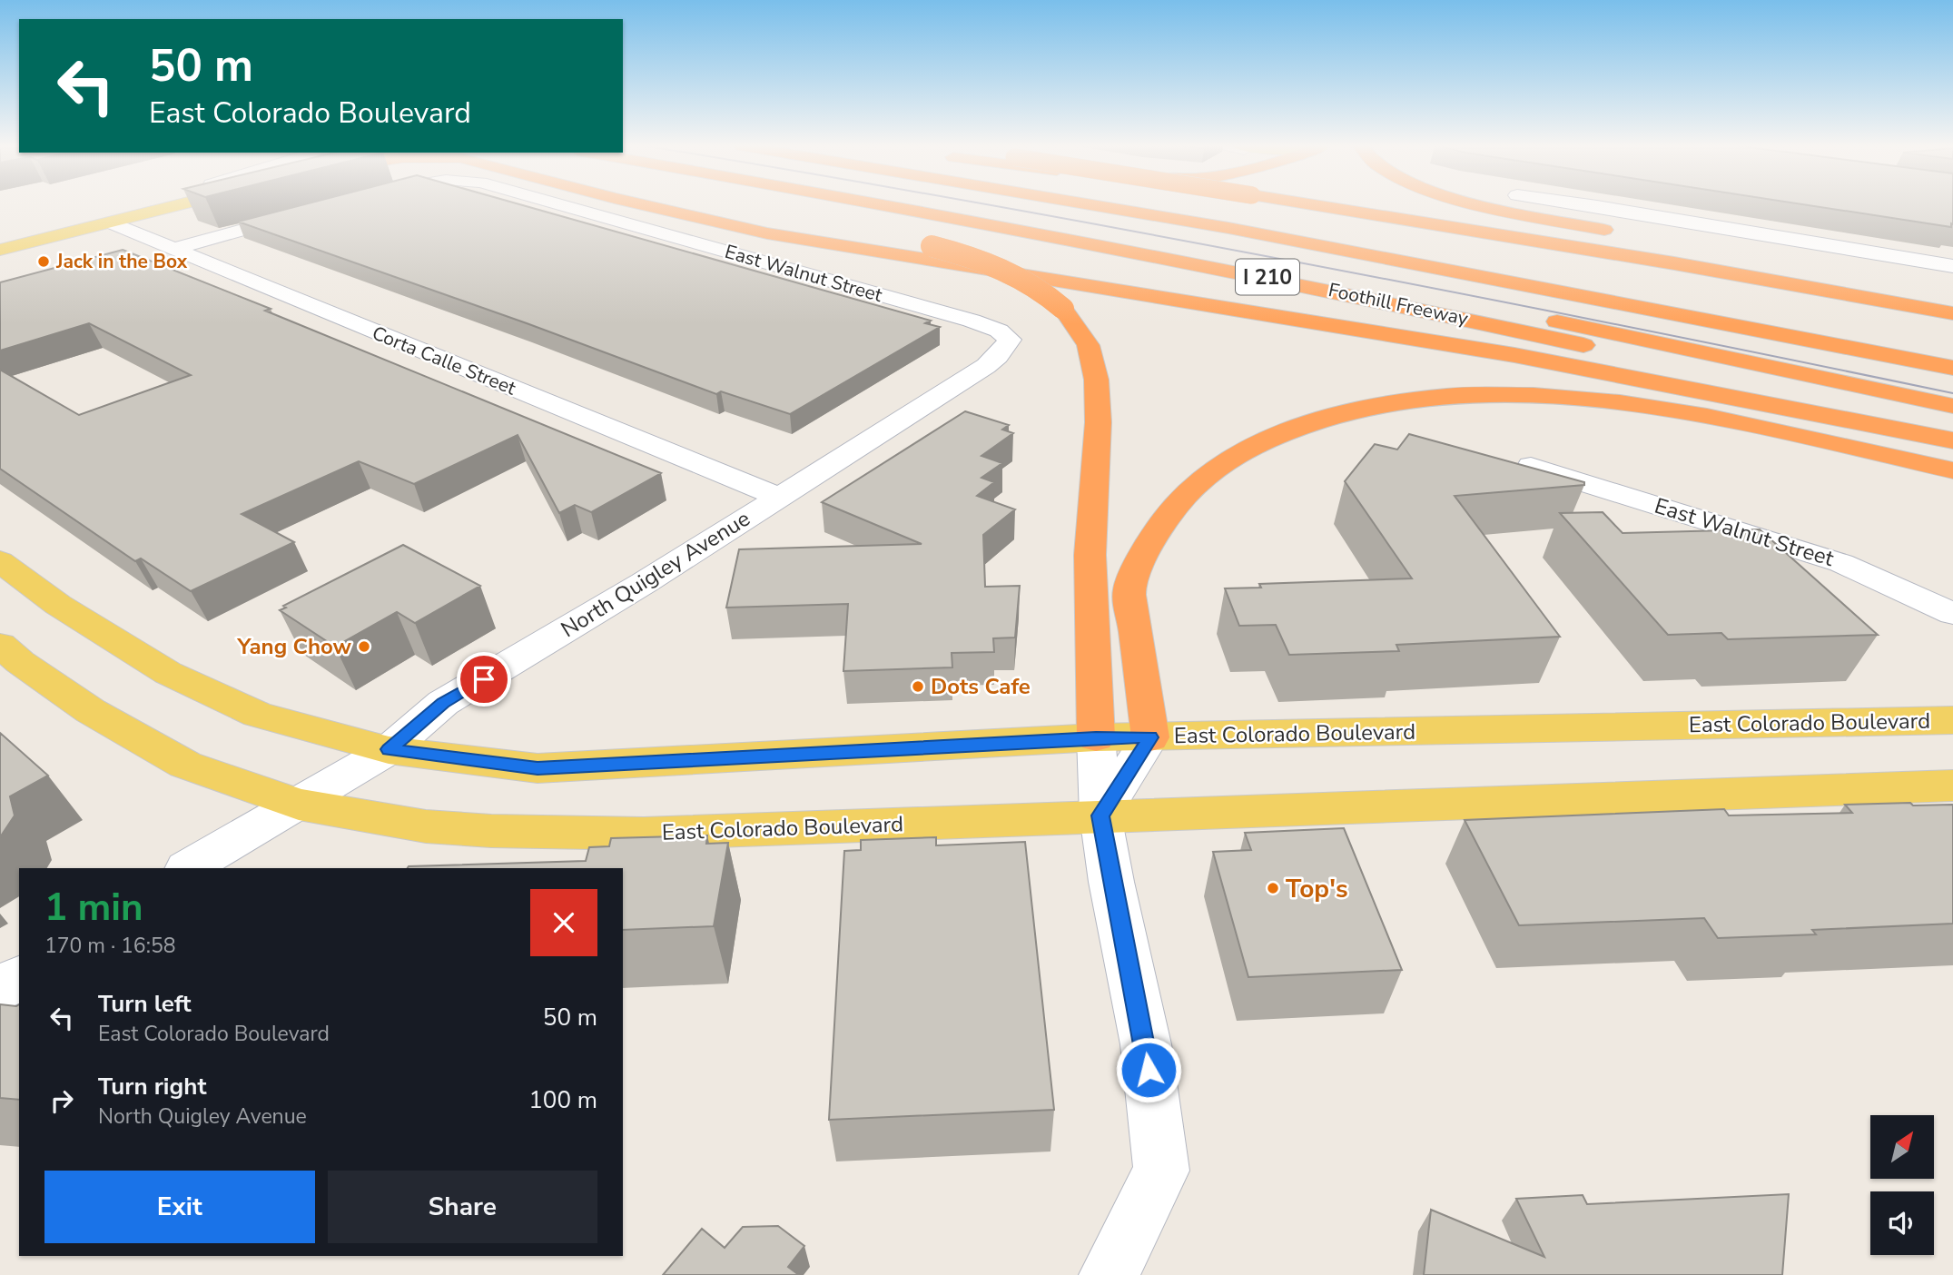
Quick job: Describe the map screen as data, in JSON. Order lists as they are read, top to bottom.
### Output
{
  "streets": {
    "highway": ["I 210", "Foothill Freeway"],
    "main road": ["East Colorado Boulevard"],
    "street": ["East Walnut Street", "Corta Calle Street", "North Quigley Avenue"]
  },
  "crossings": [
    ["East Walnut Street", "North Quigley Avenue"],
    ["Corta Calle Street", "North Quigley Avenue"],
    ["North Quigley Avenue", "East Colorado Boulevard"]
  ],
  "places": [
    "Jack in the Box",
    "Yang Chow",
    "Dots Cafe",
    "Top's"
  ],
  "north": "top right",
  "page": {
    "turn": ["50 m", "East Colorado Boulevard"],
    "heading": ["1 min", "170 m · 16:58"],
    "list": [
      {
        "name": "Turn left",
        "note": "East Colorado Boulevard",
        "value": "50 m"
      },
      {
        "name": "Turn right",
        "note": "North Quigley Avenue",
        "value": "100 m"
      }
    ],
    "buttons": ["Exit", "Share"]
  }
}
